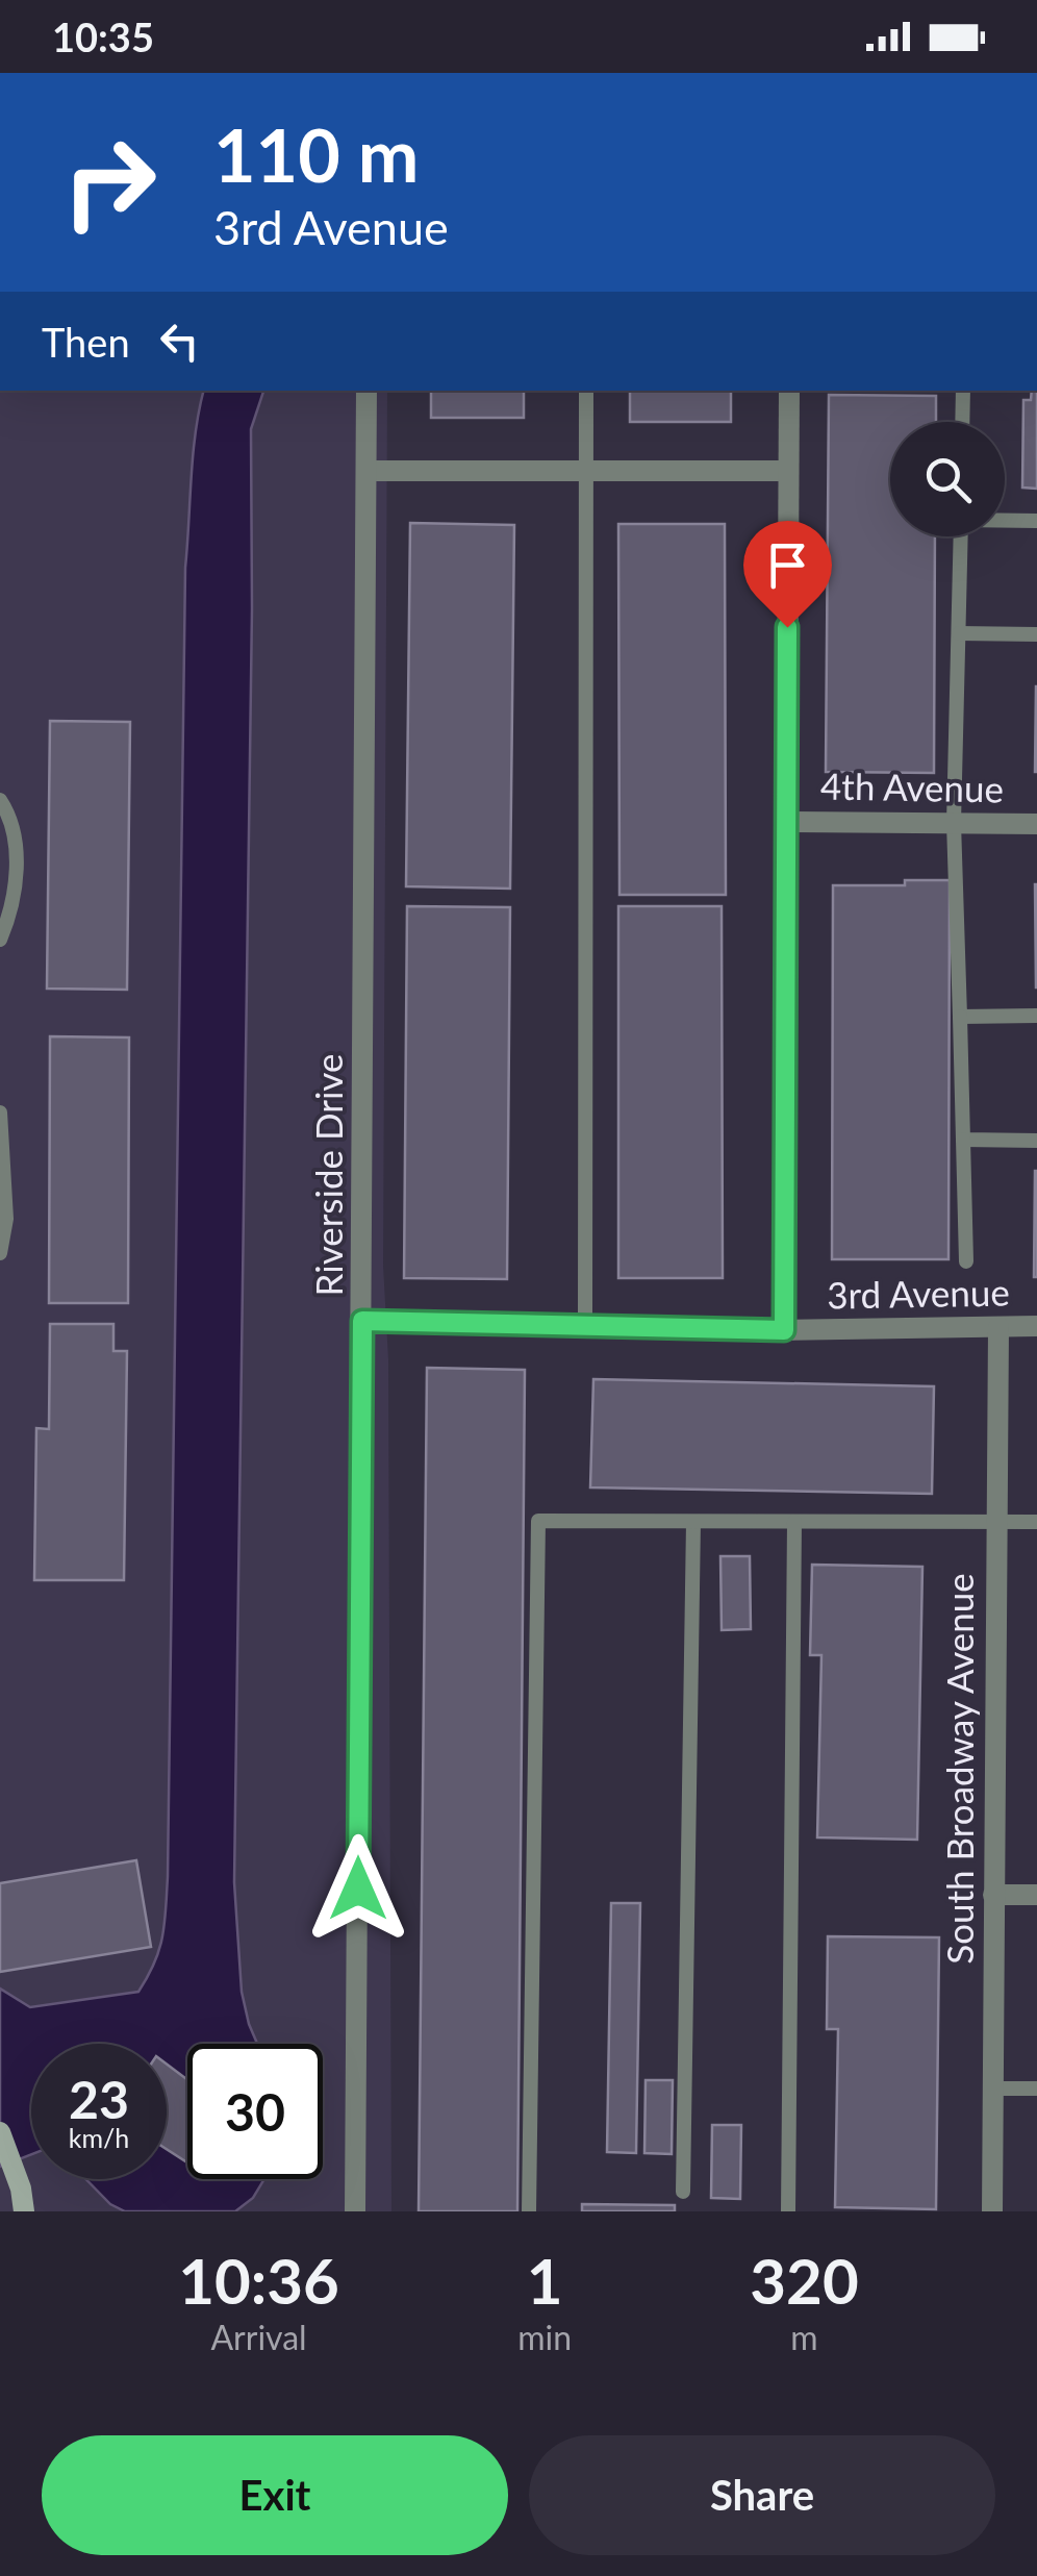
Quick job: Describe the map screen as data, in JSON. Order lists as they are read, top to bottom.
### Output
{
  "streets": {
    "street": [
      "4th Avenue",
      "Riverside Drive",
      "3rd Avenue",
      "South Broadway Avenue"
    ]
  },
  "crossings": [
    ["Riverside Drive", "3rd Avenue"],
    ["3rd Avenue", "South Broadway Avenue"]
  ],
  "page": {
    "status": "10:35",
    "turn": ["110 m", "3rd Avenue"],
    "then": "Then",
    "speed": "23 km/h",
    "limit": "30",
    "eta": [
      "10:36",
      "Arrival",
      "1",
      "min",
      "320",
      "m"
    ],
    "buttons": ["Exit", "Share"]
  }
}
